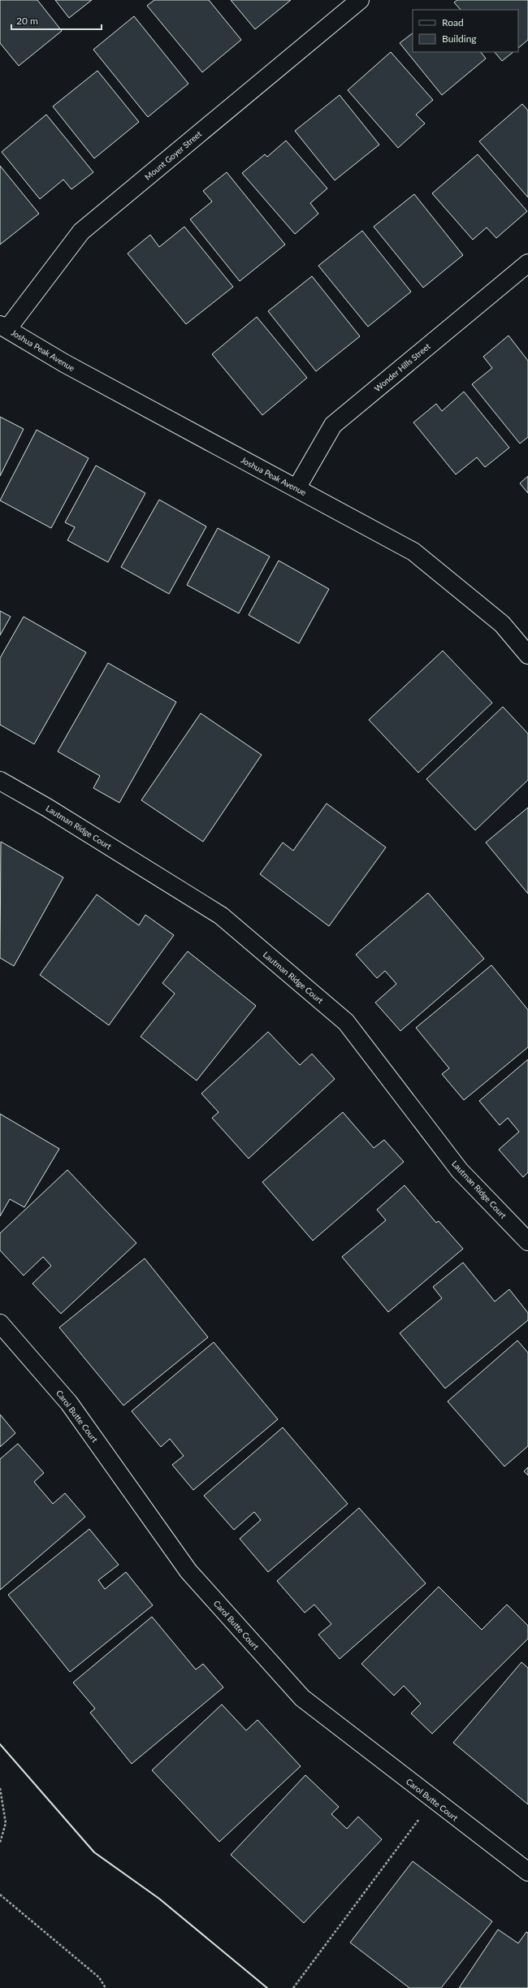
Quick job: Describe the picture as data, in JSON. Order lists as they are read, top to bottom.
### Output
{
  "streets": {
    "street": [
      "Mount Goyer Street",
      "Joshua Peak Avenue",
      "Wonder Hills Street",
      "Lautman Ridge Court",
      "Carol Butte Court"
    ]
  },
  "crossings": [
    ["Mount Goyer Street", "Joshua Peak Avenue"],
    ["Joshua Peak Avenue", "Wonder Hills Street"]
  ],
  "legend": ["Road", "Building"],
  "scale_bar": "20 m"
}
